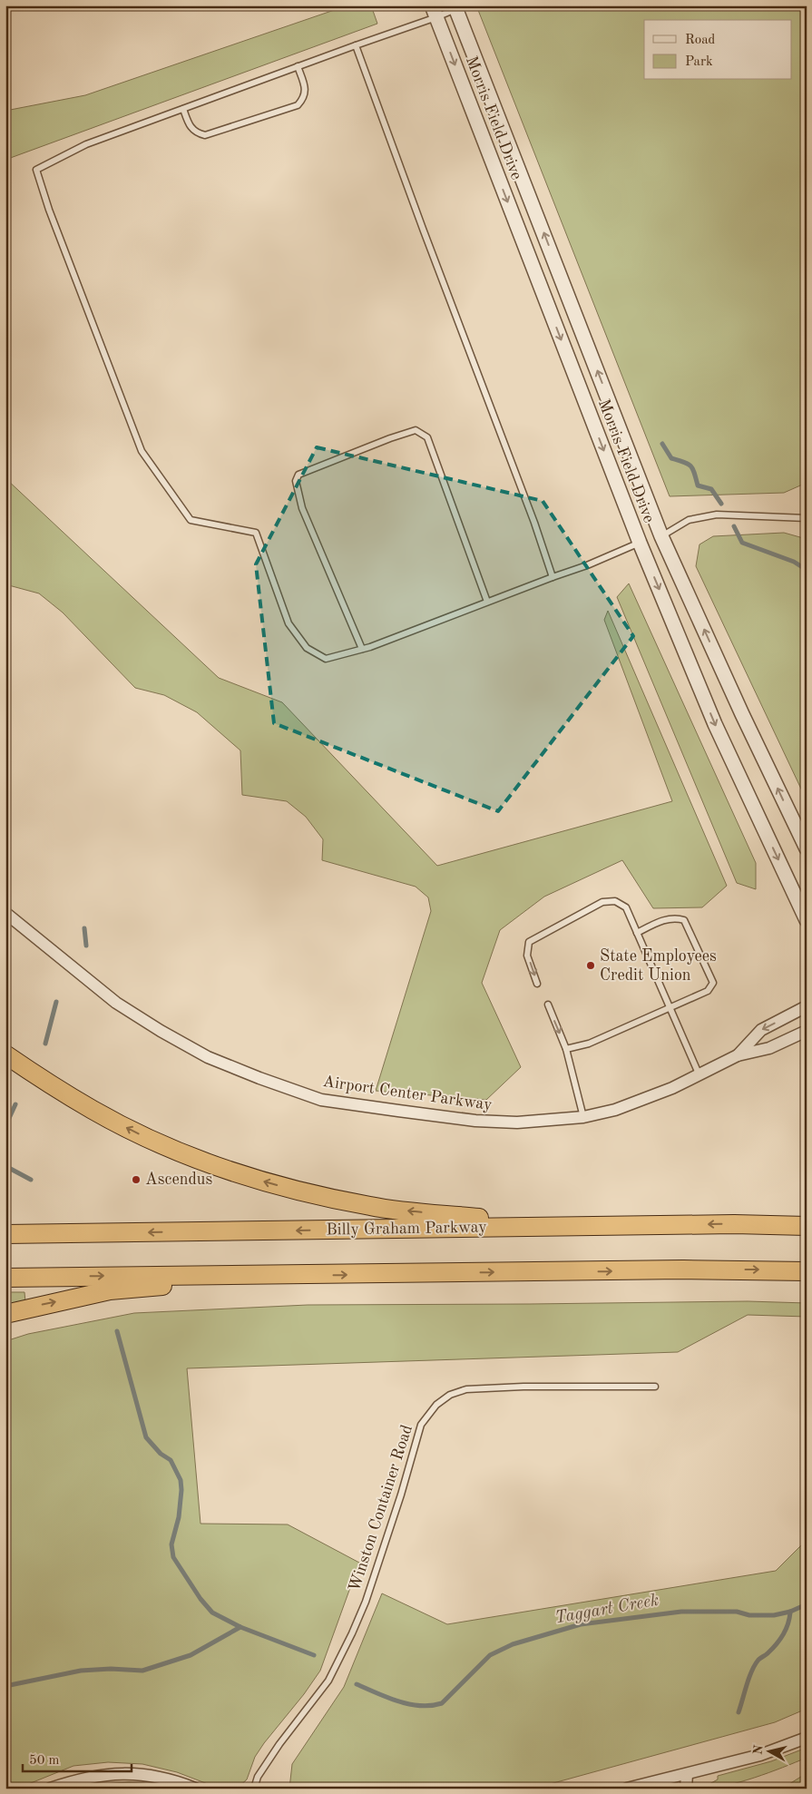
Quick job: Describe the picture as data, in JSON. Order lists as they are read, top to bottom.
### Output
{
  "streets": {
    "highway": ["Billy Graham Parkway"],
    "street": ["Morris Field Drive", "Airport Center Parkway"],
    "lane": ["Winston Container Road"]
  },
  "water": ["Taggart Creek"],
  "places": ["State Employees Credit Union", "Ascendus"],
  "legend": ["Road", "Park"],
  "scale_bar": "50 m",
  "north": "left"
}
